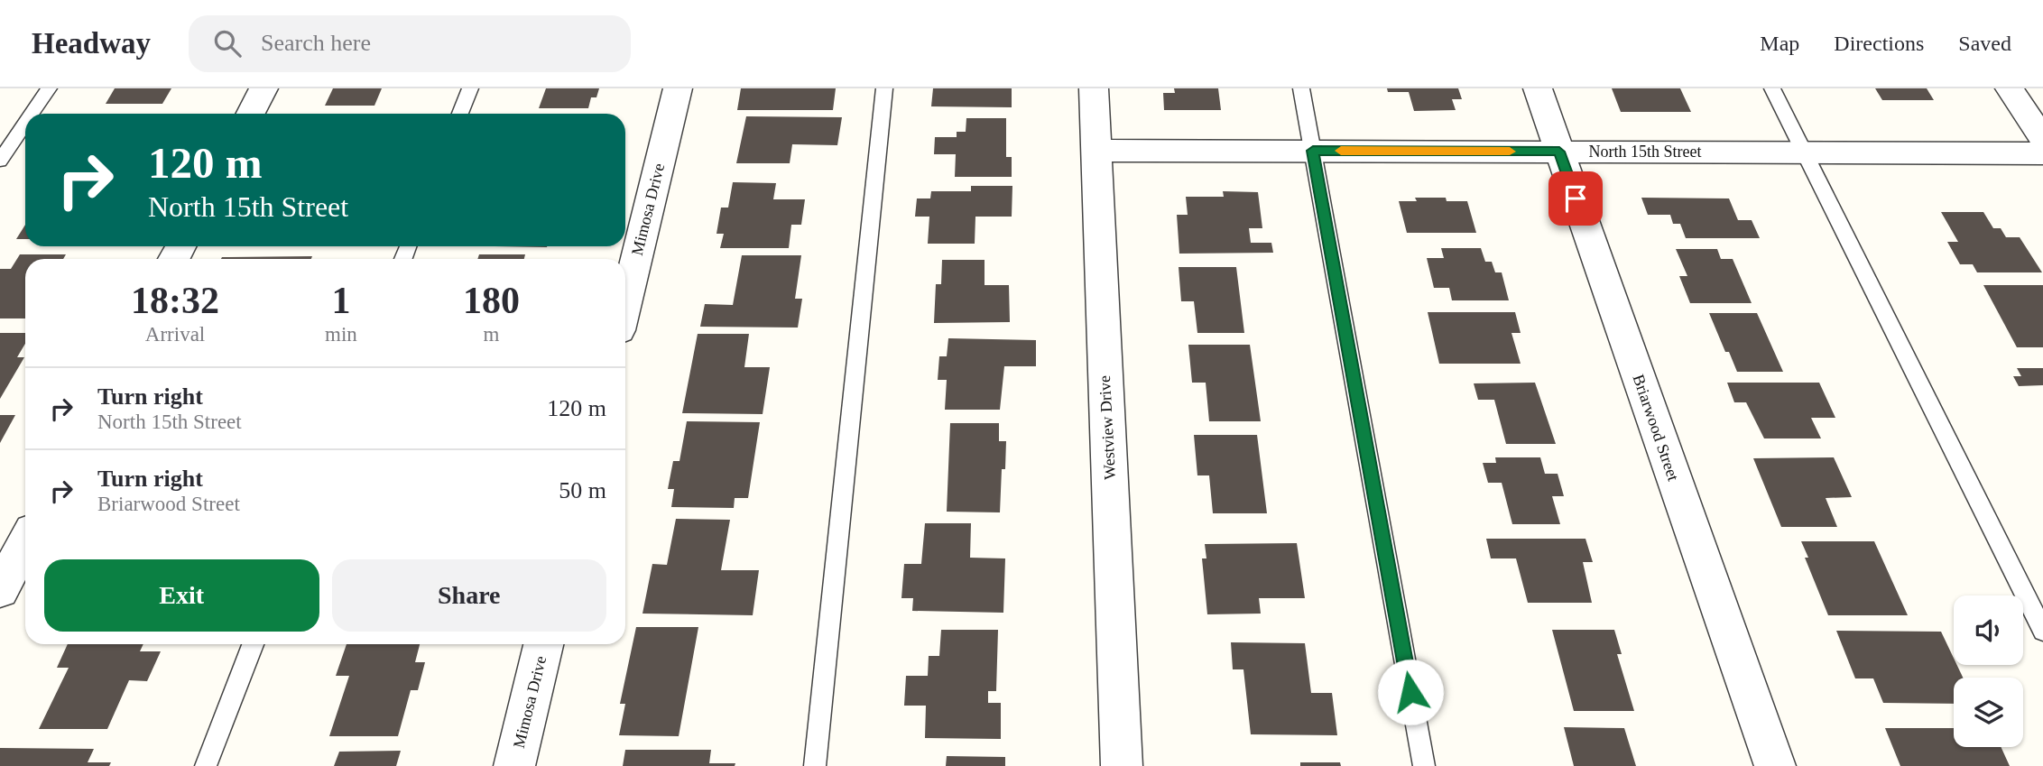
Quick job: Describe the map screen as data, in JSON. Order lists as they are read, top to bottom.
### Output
{
  "streets": {
    "street": [
      "North 15th Street",
      "Mimosa Drive",
      "Westview Drive",
      "Briarwood Street"
    ]
  },
  "crossings": [
    ["North 15th Street", "Westview Drive"],
    ["North 15th Street", "Briarwood Street"]
  ],
  "page": {
    "header": "Headway",
    "search": "Search here",
    "nav": ["Map", "Directions", "Saved"],
    "turn": ["120 m", "North 15th Street"],
    "eta": [
      "18:32",
      "Arrival",
      "1",
      "min",
      "180",
      "m"
    ],
    "list": [
      {
        "name": "Turn right",
        "note": "North 15th Street",
        "value": "120 m"
      },
      {
        "name": "Turn right",
        "note": "Briarwood Street",
        "value": "50 m"
      }
    ],
    "buttons": ["Exit", "Share"]
  }
}
